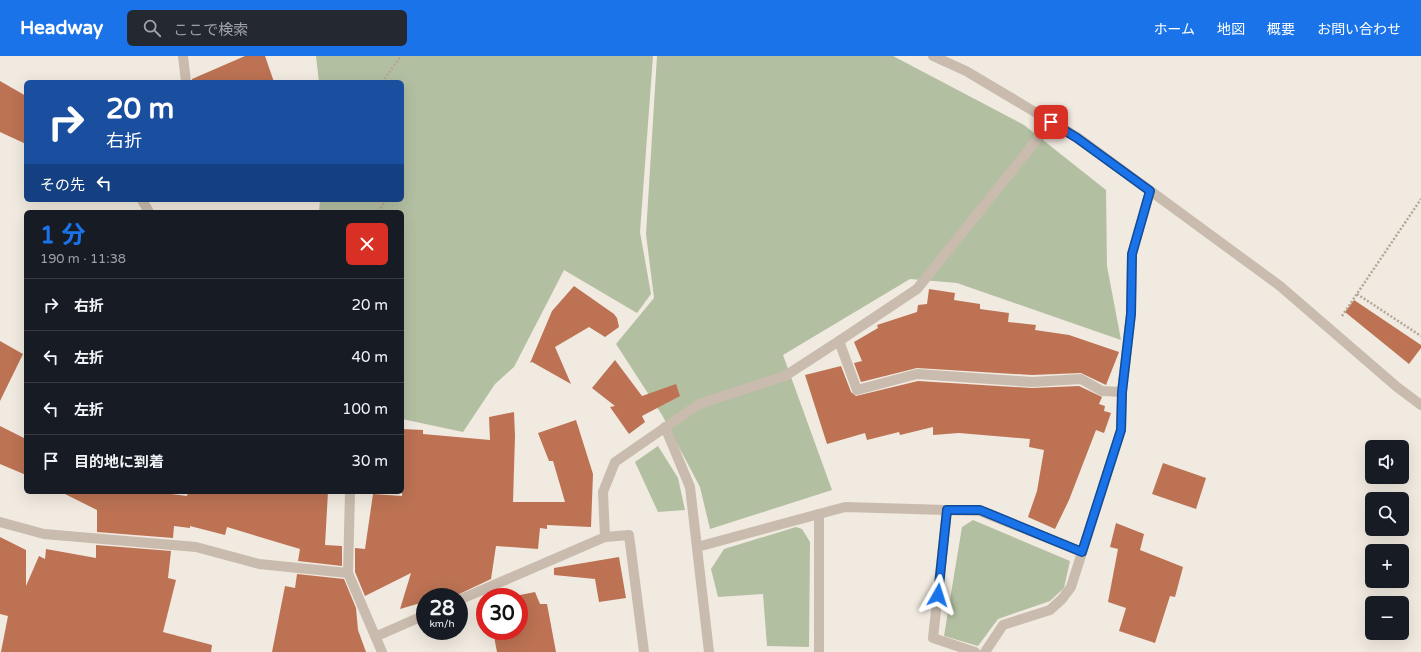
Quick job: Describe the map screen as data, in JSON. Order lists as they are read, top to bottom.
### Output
{
  "page": {
    "header": "Headway",
    "search": "ここで検索",
    "nav": [
      "ホーム",
      "地図",
      "概要",
      "お問い合わせ"
    ],
    "turn": ["20 m", "右折"],
    "then": "その先",
    "heading": ["1 分", "190 m · 11:38"],
    "list": [
      {
        "name": "右折",
        "value": "20 m"
      },
      {
        "name": "左折",
        "value": "40 m"
      },
      {
        "name": "左折",
        "value": "100 m"
      },
      {
        "name": "目的地に到着",
        "value": "30 m"
      }
    ],
    "map_buttons": ["+", "−"],
    "speed": "28 km/h",
    "limit": "30"
  }
}
